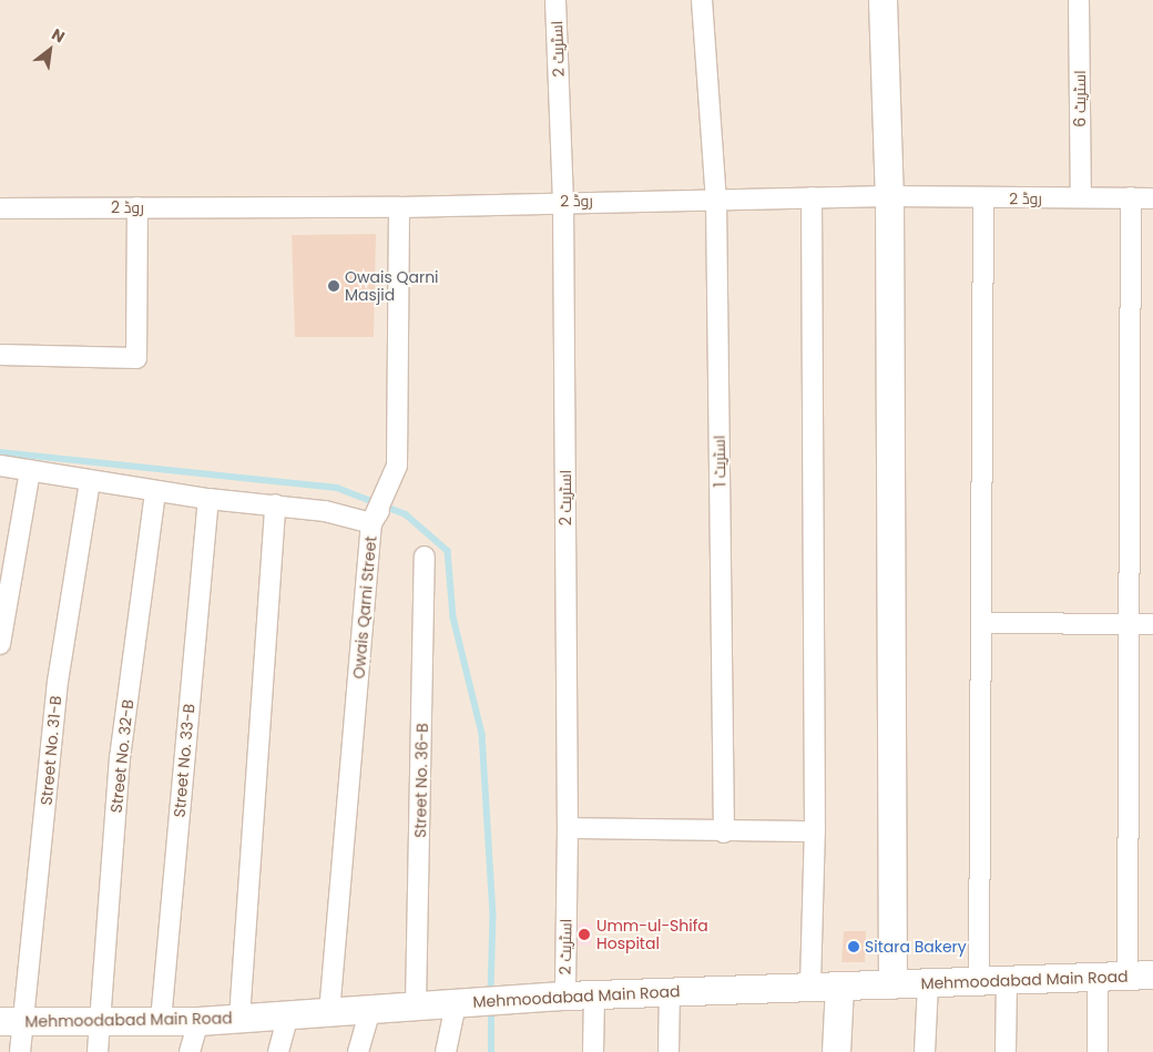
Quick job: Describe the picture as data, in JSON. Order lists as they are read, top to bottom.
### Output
{
  "streets": {
    "main road": ["Mehmoodabad Main Road"],
    "street": [
      "اسٹریٹ 2",
      "اسٹریٹ 6",
      "روڈ 2",
      "اسٹریٹ 1",
      "Owais Qarni Street",
      "Street No. 31-B",
      "Street No. 32-B",
      "Street No. 33-B",
      "Street No. 36-B"
    ]
  },
  "crossings": [
    ["اسٹریٹ 2", "روڈ 2"],
    ["اسٹریٹ 2", "Mehmoodabad Main Road"],
    ["اسٹریٹ 6", "روڈ 2"],
    ["روڈ 2", "اسٹریٹ 1"],
    ["روڈ 2", "Owais Qarni Street"],
    ["Owais Qarni Street", "Mehmoodabad Main Road"],
    ["Street No. 31-B", "Mehmoodabad Main Road"],
    ["Street No. 32-B", "Mehmoodabad Main Road"],
    ["Street No. 33-B", "Mehmoodabad Main Road"],
    ["Street No. 36-B", "Mehmoodabad Main Road"]
  ],
  "places": ["Owais Qarni Masjid", "Umm-ul-Shifa Hospital", "Sitara Bakery"],
  "north": "top right"
}
